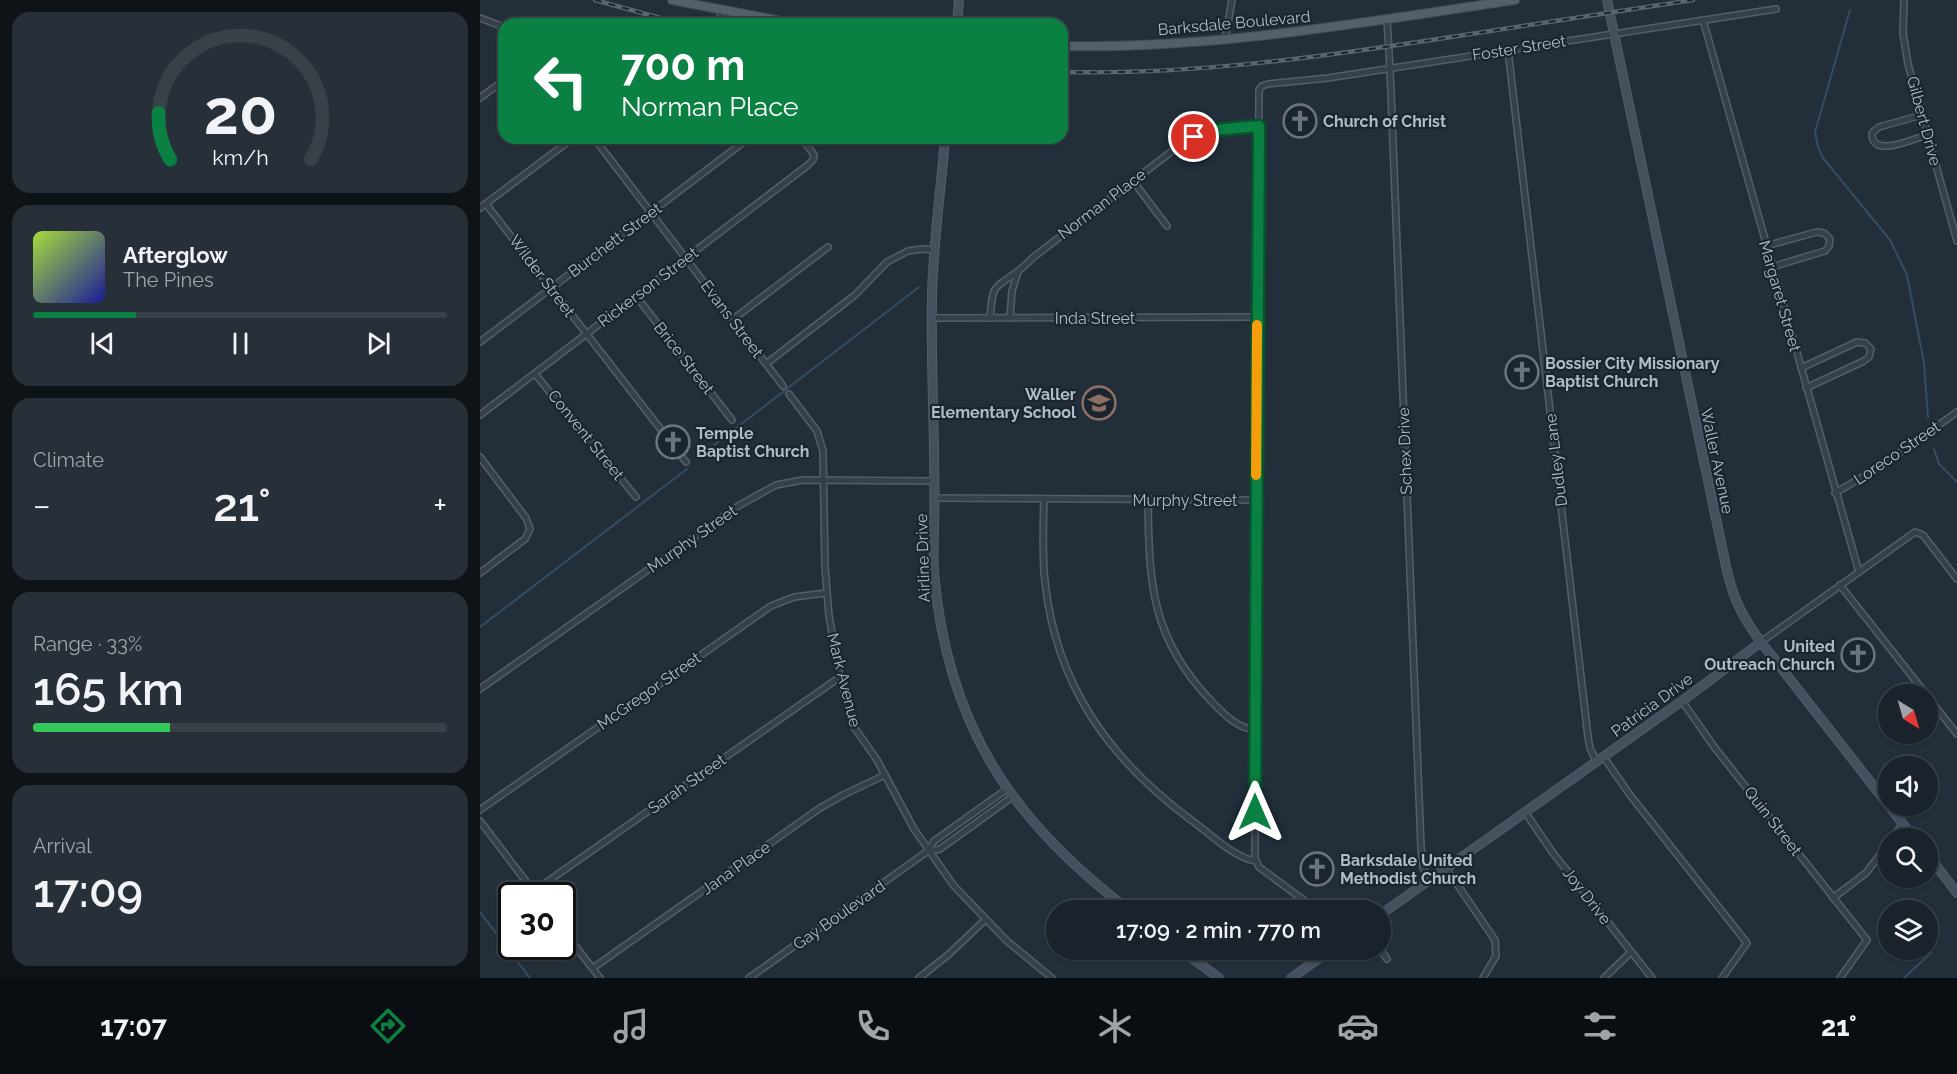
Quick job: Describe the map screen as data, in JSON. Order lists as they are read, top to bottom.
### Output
{
  "streets": {
    "main road": ["Barksdale Boulevard"],
    "street": [
      "Foster Street",
      "Gilbert Drive",
      "Norman Place",
      "Burchett Street",
      "Wilder Street",
      "Rickerson Street",
      "Margaret Street",
      "Inda Street",
      "Evans Street",
      "Brice Street",
      "Convent Street",
      "Schex Drive",
      "Loreco Street",
      "Dudley Lane",
      "Waller Avenue",
      "Murphy Street",
      "Airline Drive",
      "Mark Avenue",
      "McGregor Street",
      "Patricia Drive",
      "Sarah Street",
      "Quin Street",
      "Jana Place",
      "Joy Drive",
      "Gay Boulevard"
    ]
  },
  "crossings": [
    ["Barksdale Boulevard", "Schex Drive"],
    ["Foster Street", "Norman Place"],
    ["Foster Street", "Margaret Street"],
    ["Foster Street", "Schex Drive"],
    ["Foster Street", "Dudley Lane"],
    ["Foster Street", "Waller Avenue"],
    ["Norman Place", "Inda Street"],
    ["Burchett Street", "Wilder Street"],
    ["Burchett Street", "Evans Street"],
    ["Wilder Street", "Rickerson Street"],
    ["Rickerson Street", "Evans Street"],
    ["Rickerson Street", "Brice Street"],
    ["Rickerson Street", "Convent Street"],
    ["Margaret Street", "Loreco Street"],
    ["Margaret Street", "Patricia Drive"],
    ["Inda Street", "Airline Drive"],
    ["Schex Drive", "Patricia Drive"],
    ["Dudley Lane", "Patricia Drive"],
    ["Waller Avenue", "Patricia Drive"],
    ["Murphy Street", "Airline Drive"],
    ["Murphy Street", "Mark Avenue"],
    ["Airline Drive", "Gay Boulevard"],
    ["Mark Avenue", "McGregor Street"],
    ["Mark Avenue", "Sarah Street"],
    ["Mark Avenue", "Jana Place"],
    ["Mark Avenue", "Gay Boulevard"],
    ["Patricia Drive", "Quin Street"],
    ["Patricia Drive", "Joy Drive"]
  ],
  "places": {
    "church": [
      "Church of Christ",
      "Bossier City Missionary Baptist Church",
      "Temple Baptist Church",
      "United Outreach Church",
      "Barksdale United Methodist Church"
    ],
    "school or university": ["Waller Elementary School"]
  },
  "north": "bottom right",
  "page": {
    "turn": ["700 m", "Norman Place"],
    "song": ["Afterglow", "The Pines"],
    "tile": [
      "Climate",
      ["Range · 33%", "165 km"],
      ["Arrival", "17:09"]
    ],
    "heat": ["−", "21°", "+"],
    "limit": "30",
    "trip": "17:09 · 2 min · 770 m",
    "tabs": ["17:07", "21°"],
    "gauge": ["20", "km/h"]
  }
}
